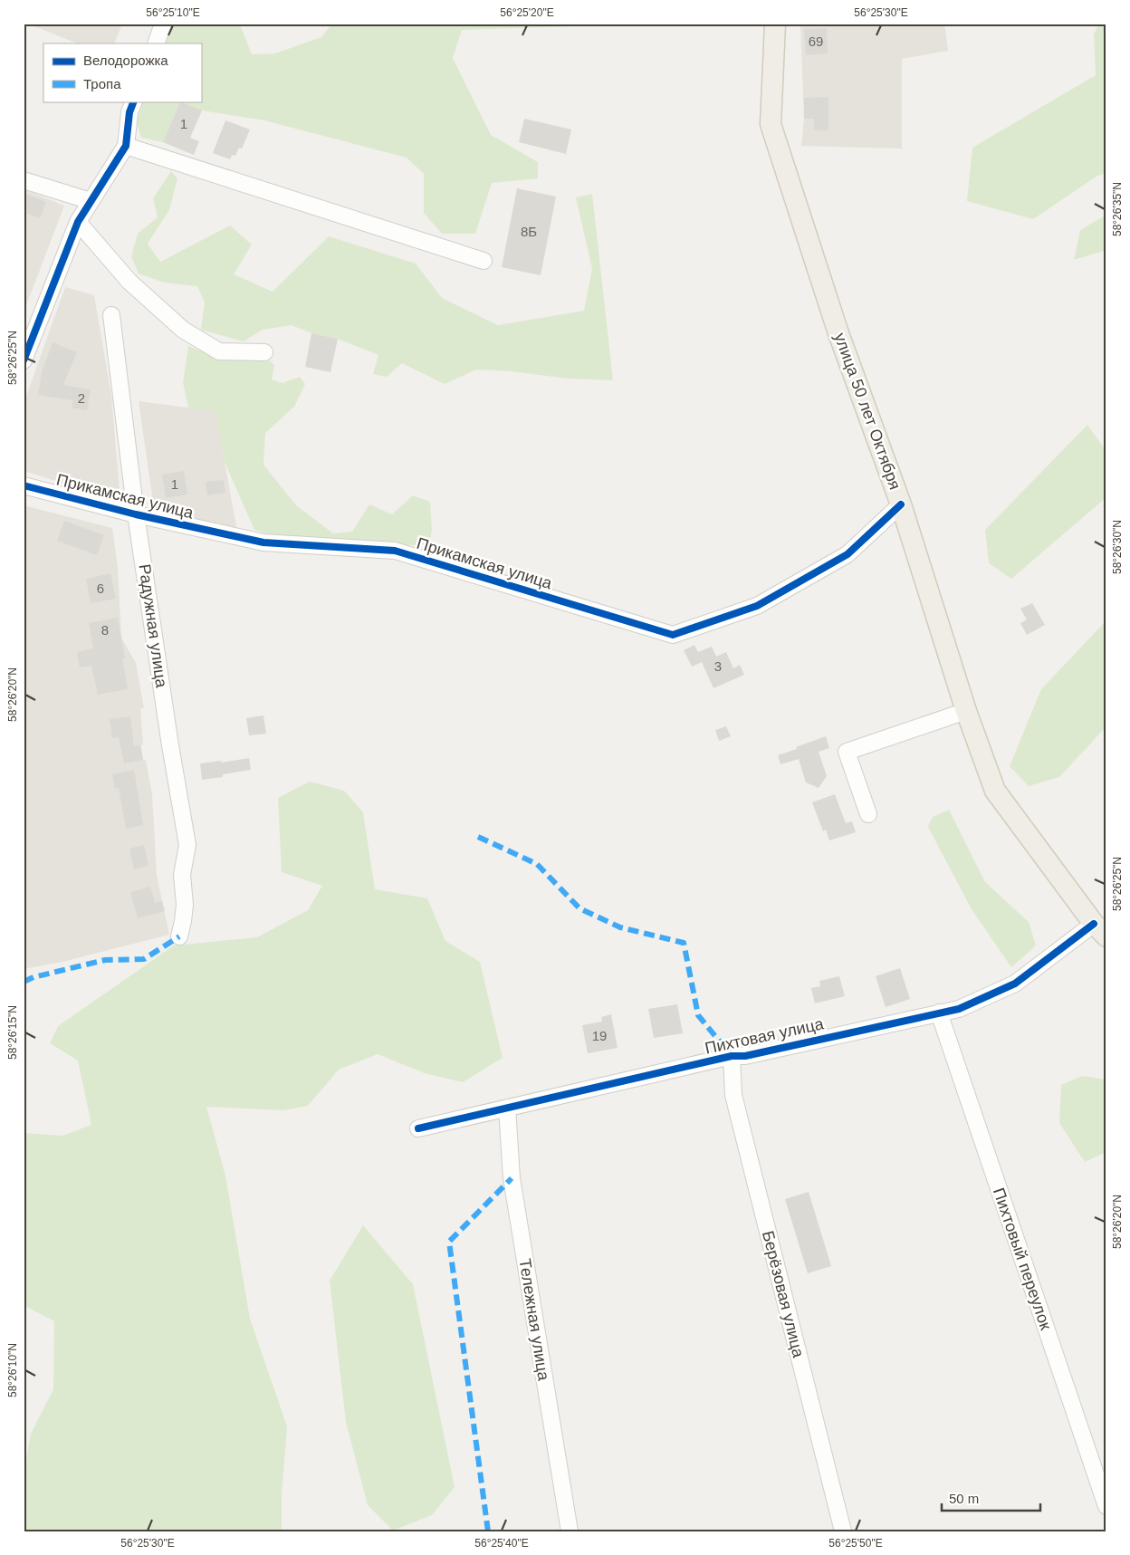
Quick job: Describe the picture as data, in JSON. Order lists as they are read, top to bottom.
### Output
{
  "streets": {
    "main road": ["улица 50 лет Октября"],
    "street": [
      "Прикамская улица",
      "Радужная улица",
      "Пихтовая улица",
      "Пихтовый переулок",
      "Берёзовая улица",
      "Тележная улица"
    ]
  },
  "crossings": [
    ["улица 50 лет Октября", "Прикамская улица"],
    ["улица 50 лет Октября", "Пихтовая улица"],
    ["Прикамская улица", "Радужная улица"],
    ["Пихтовая улица", "Пихтовый переулок"],
    ["Пихтовая улица", "Берёзовая улица"],
    ["Пихтовая улица", "Тележная улица"]
  ],
  "house_numbers": [
    "69",
    "1",
    "8Б",
    "2",
    "1",
    "6",
    "8",
    "3",
    "19"
  ],
  "legend": ["Велодорожка", "Тропа"],
  "scale_bar": "50 m",
  "coordinates": [
    "56°25'10\"E",
    "56°25'20\"E",
    "56°25'30\"E",
    "58°26'35\"N",
    "58°26'25\"N",
    "58°26'30\"N",
    "58°26'20\"N",
    "58°26'15\"N",
    "58°26'10\"N",
    "56°25'40\"E",
    "56°25'50\"E"
  ]
}
